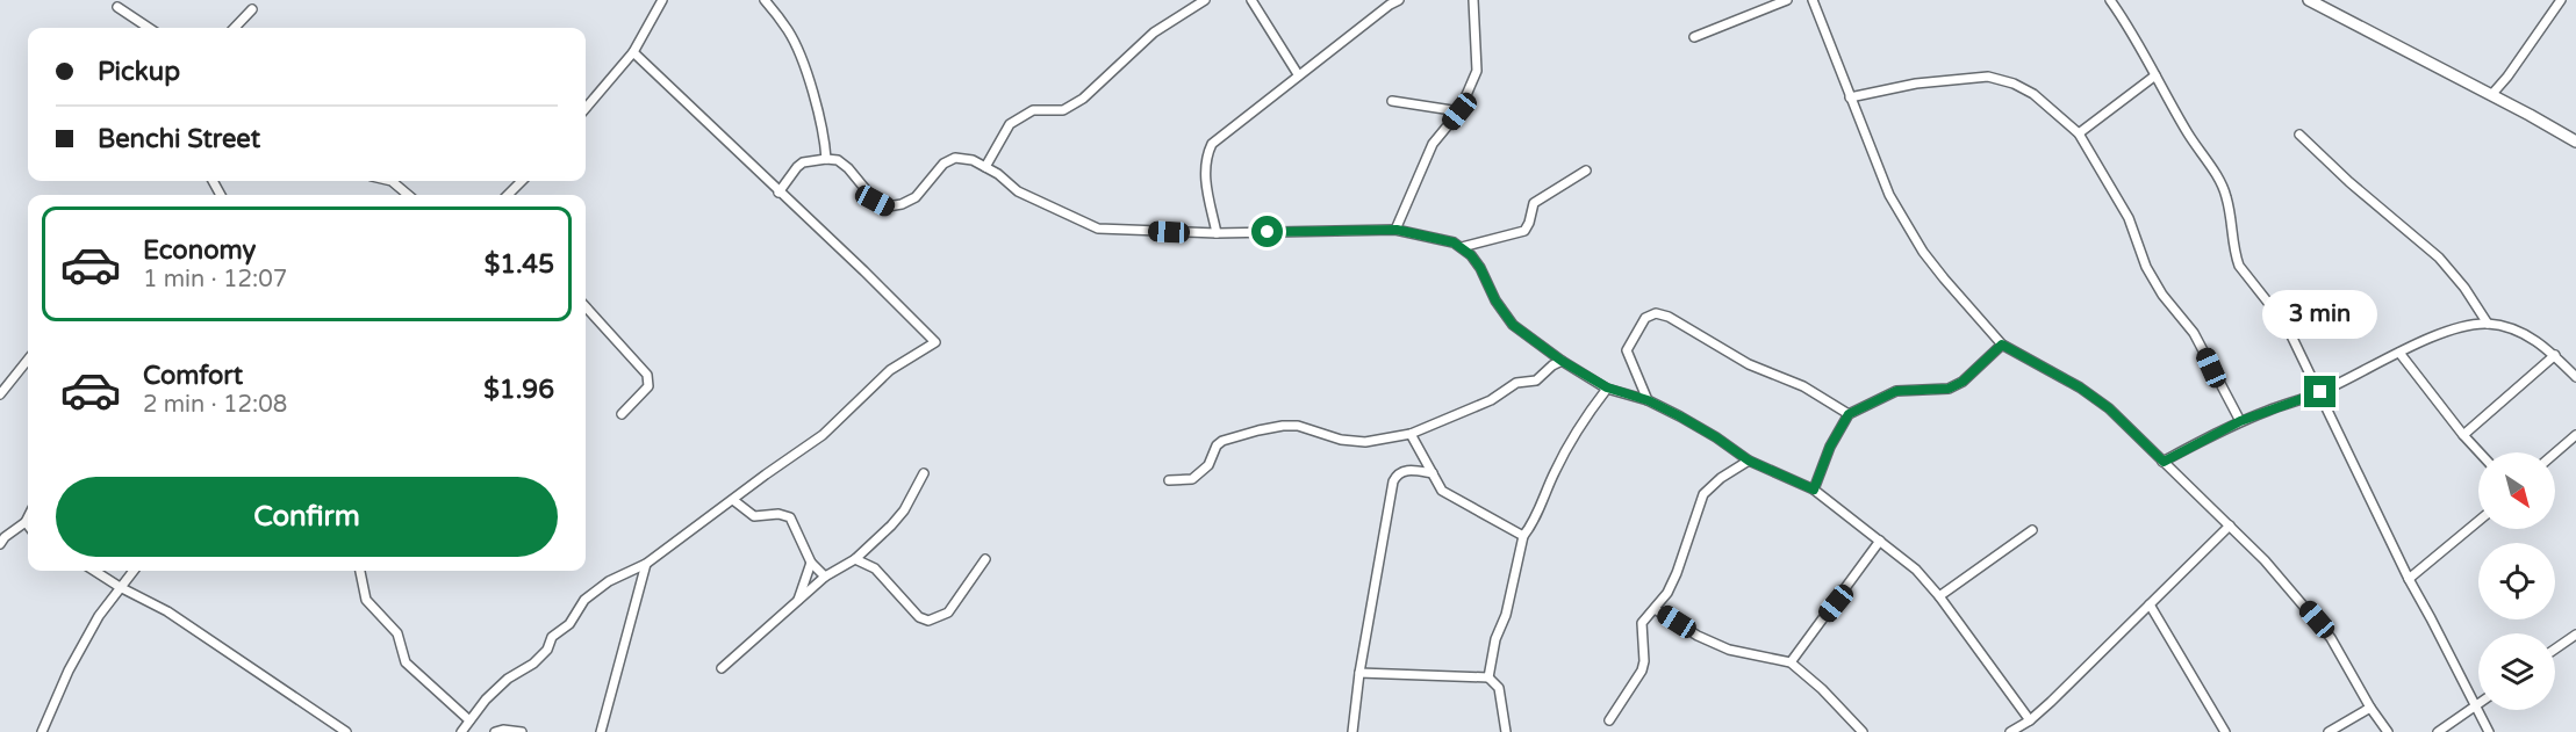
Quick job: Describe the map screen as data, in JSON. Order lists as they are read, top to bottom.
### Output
{
  "north": "bottom right",
  "page": {
    "banner": ["Pickup", "Benchi Street"],
    "list": [
      {
        "name": "Economy",
        "note": "1 min · 12:07",
        "value": "$1.45"
      },
      {
        "name": "Comfort",
        "note": "2 min · 12:08",
        "value": "$1.96"
      }
    ],
    "bubble": "3 min",
    "buttons": "Confirm"
  }
}
